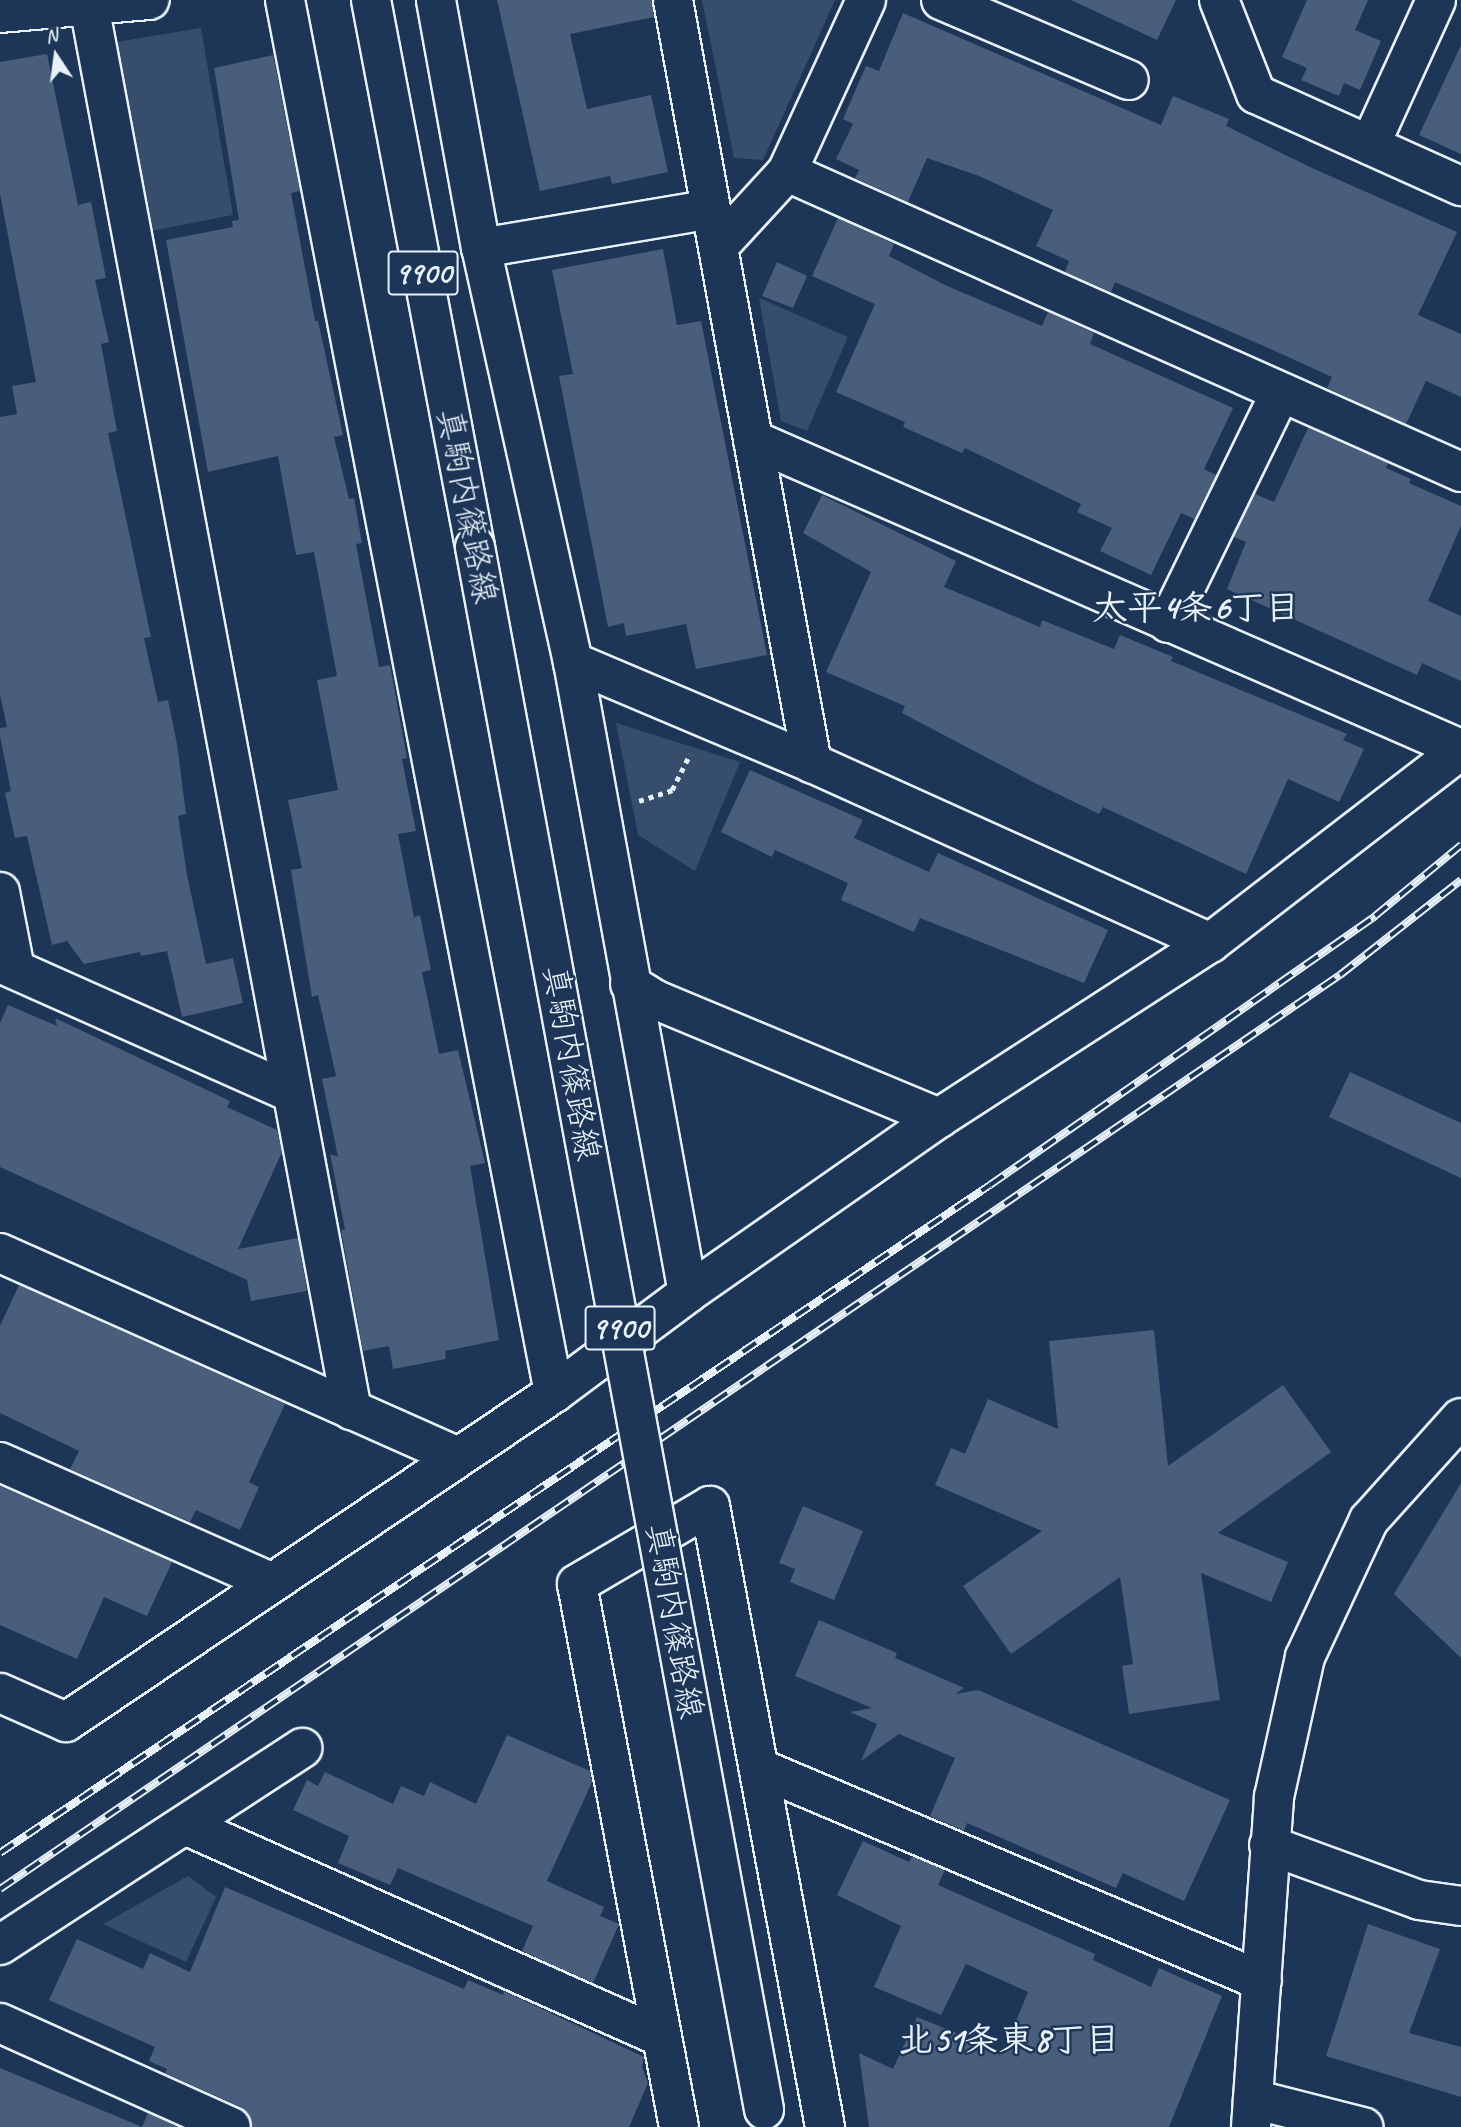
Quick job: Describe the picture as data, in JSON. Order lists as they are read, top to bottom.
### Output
{
  "streets": {
    "street": ["9900", "真駒内篠路線"]
  },
  "districts": ["太平4条6丁目", "北51条東8丁目"],
  "north": "top"
}
